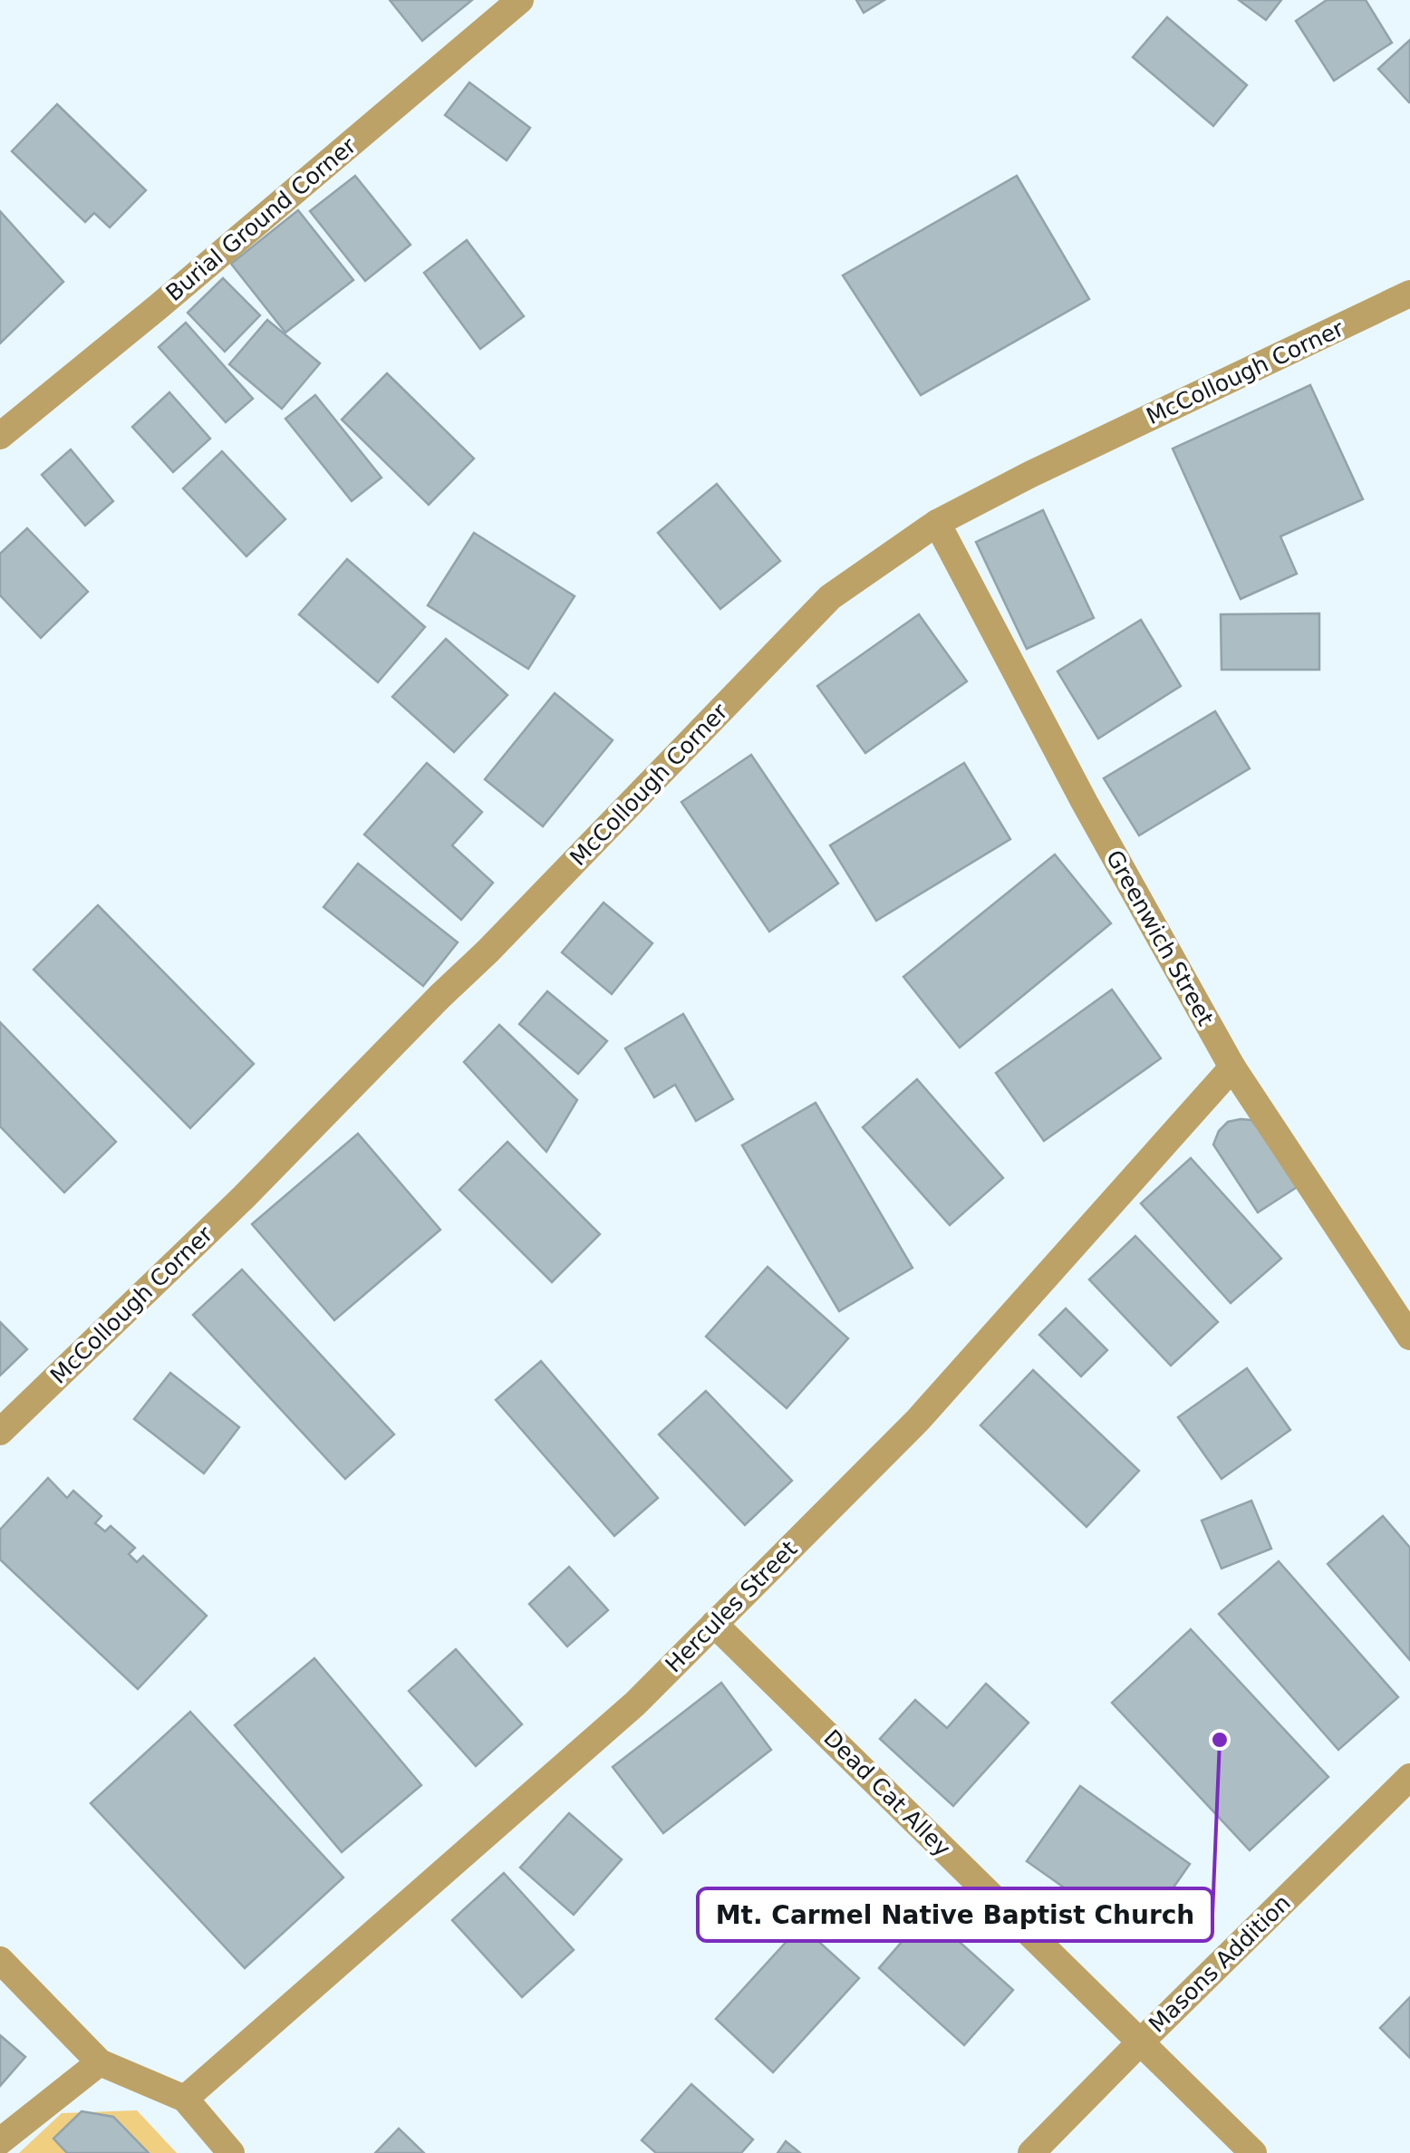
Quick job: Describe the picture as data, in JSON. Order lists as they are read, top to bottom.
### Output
{
  "streets": {
    "street": [
      "Burial Ground Corner",
      "McCollough Corner",
      "Greenwich Street",
      "Hercules Street",
      "Dead Cat Alley",
      "Masons Addition"
    ]
  },
  "crossings": [
    ["McCollough Corner", "Greenwich Street"],
    ["Greenwich Street", "Hercules Street"],
    ["Hercules Street", "Dead Cat Alley"],
    ["Dead Cat Alley", "Masons Addition"]
  ],
  "places": ["Mt. Carmel Native Baptist Church"]
}
